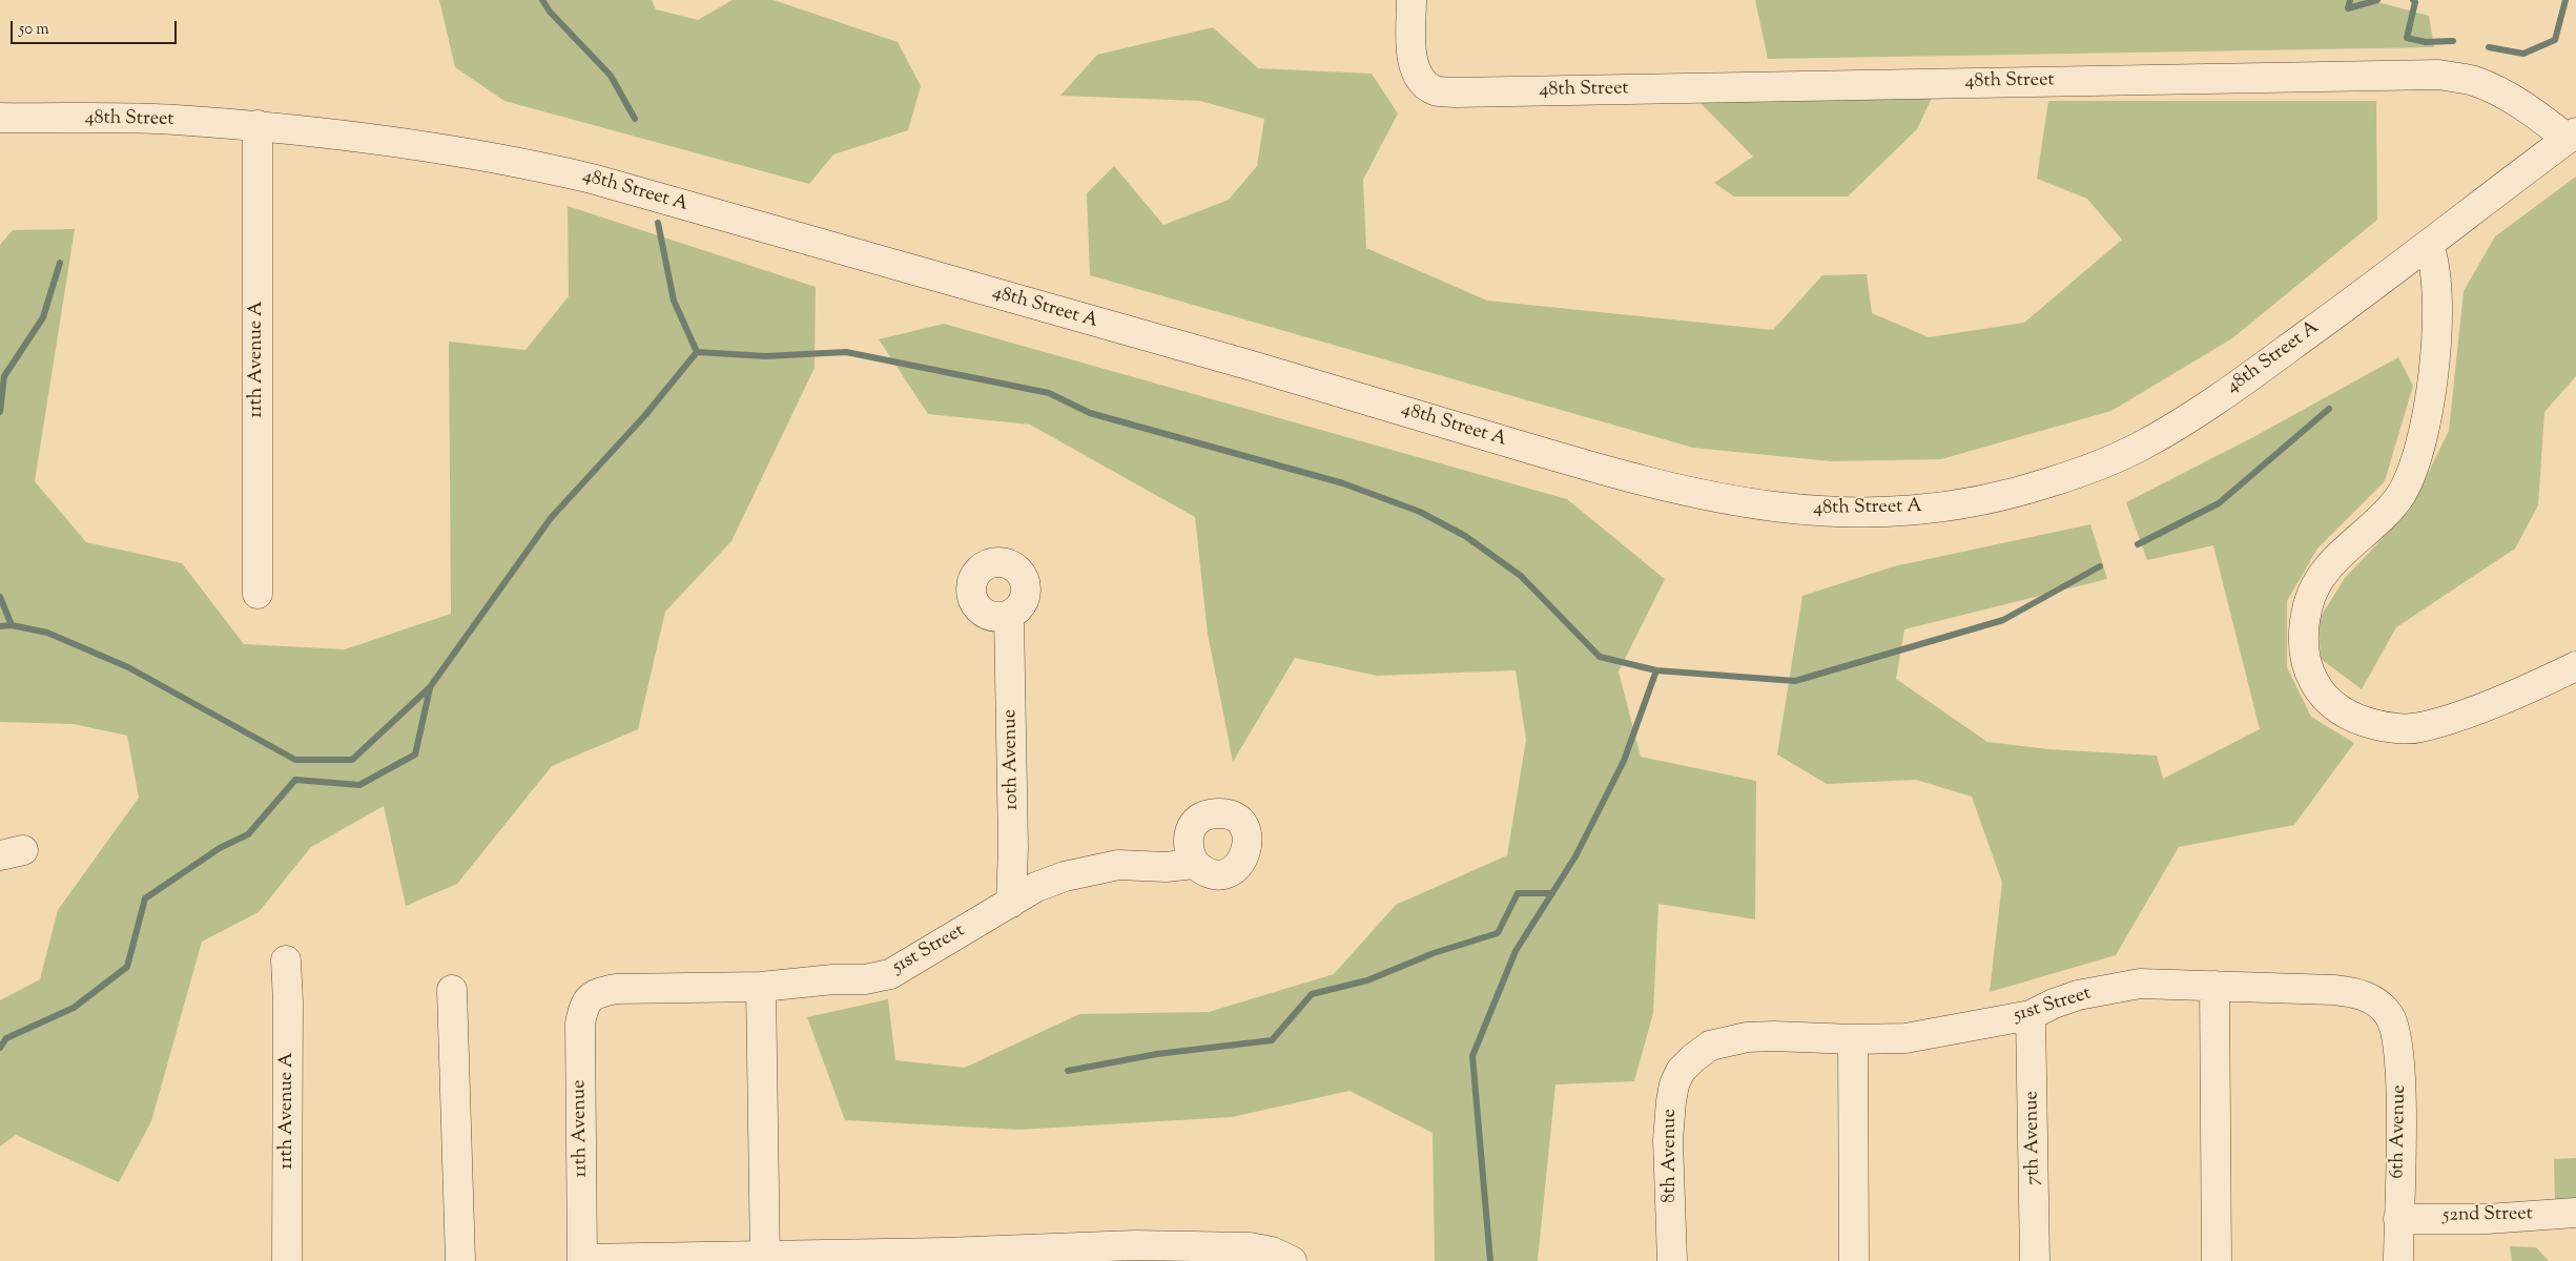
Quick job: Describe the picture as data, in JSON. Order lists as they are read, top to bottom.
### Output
{
  "streets": {
    "street": [
      "48th Street",
      "48th Street A",
      "11th Avenue A",
      "10th Avenue",
      "51st Street",
      "11th Avenue",
      "6th Avenue",
      "7th Avenue",
      "8th Avenue",
      "52nd Street"
    ]
  },
  "crossings": [
    ["48th Street", "48th Street A"],
    ["48th Street", "11th Avenue A"],
    ["48th Street A", "11th Avenue A"],
    ["10th Avenue", "51st Street"],
    ["51st Street", "11th Avenue"],
    ["51st Street", "6th Avenue"],
    ["51st Street", "7th Avenue"],
    ["51st Street", "8th Avenue"],
    ["6th Avenue", "52nd Street"]
  ],
  "scale_bar": "50 m"
}
